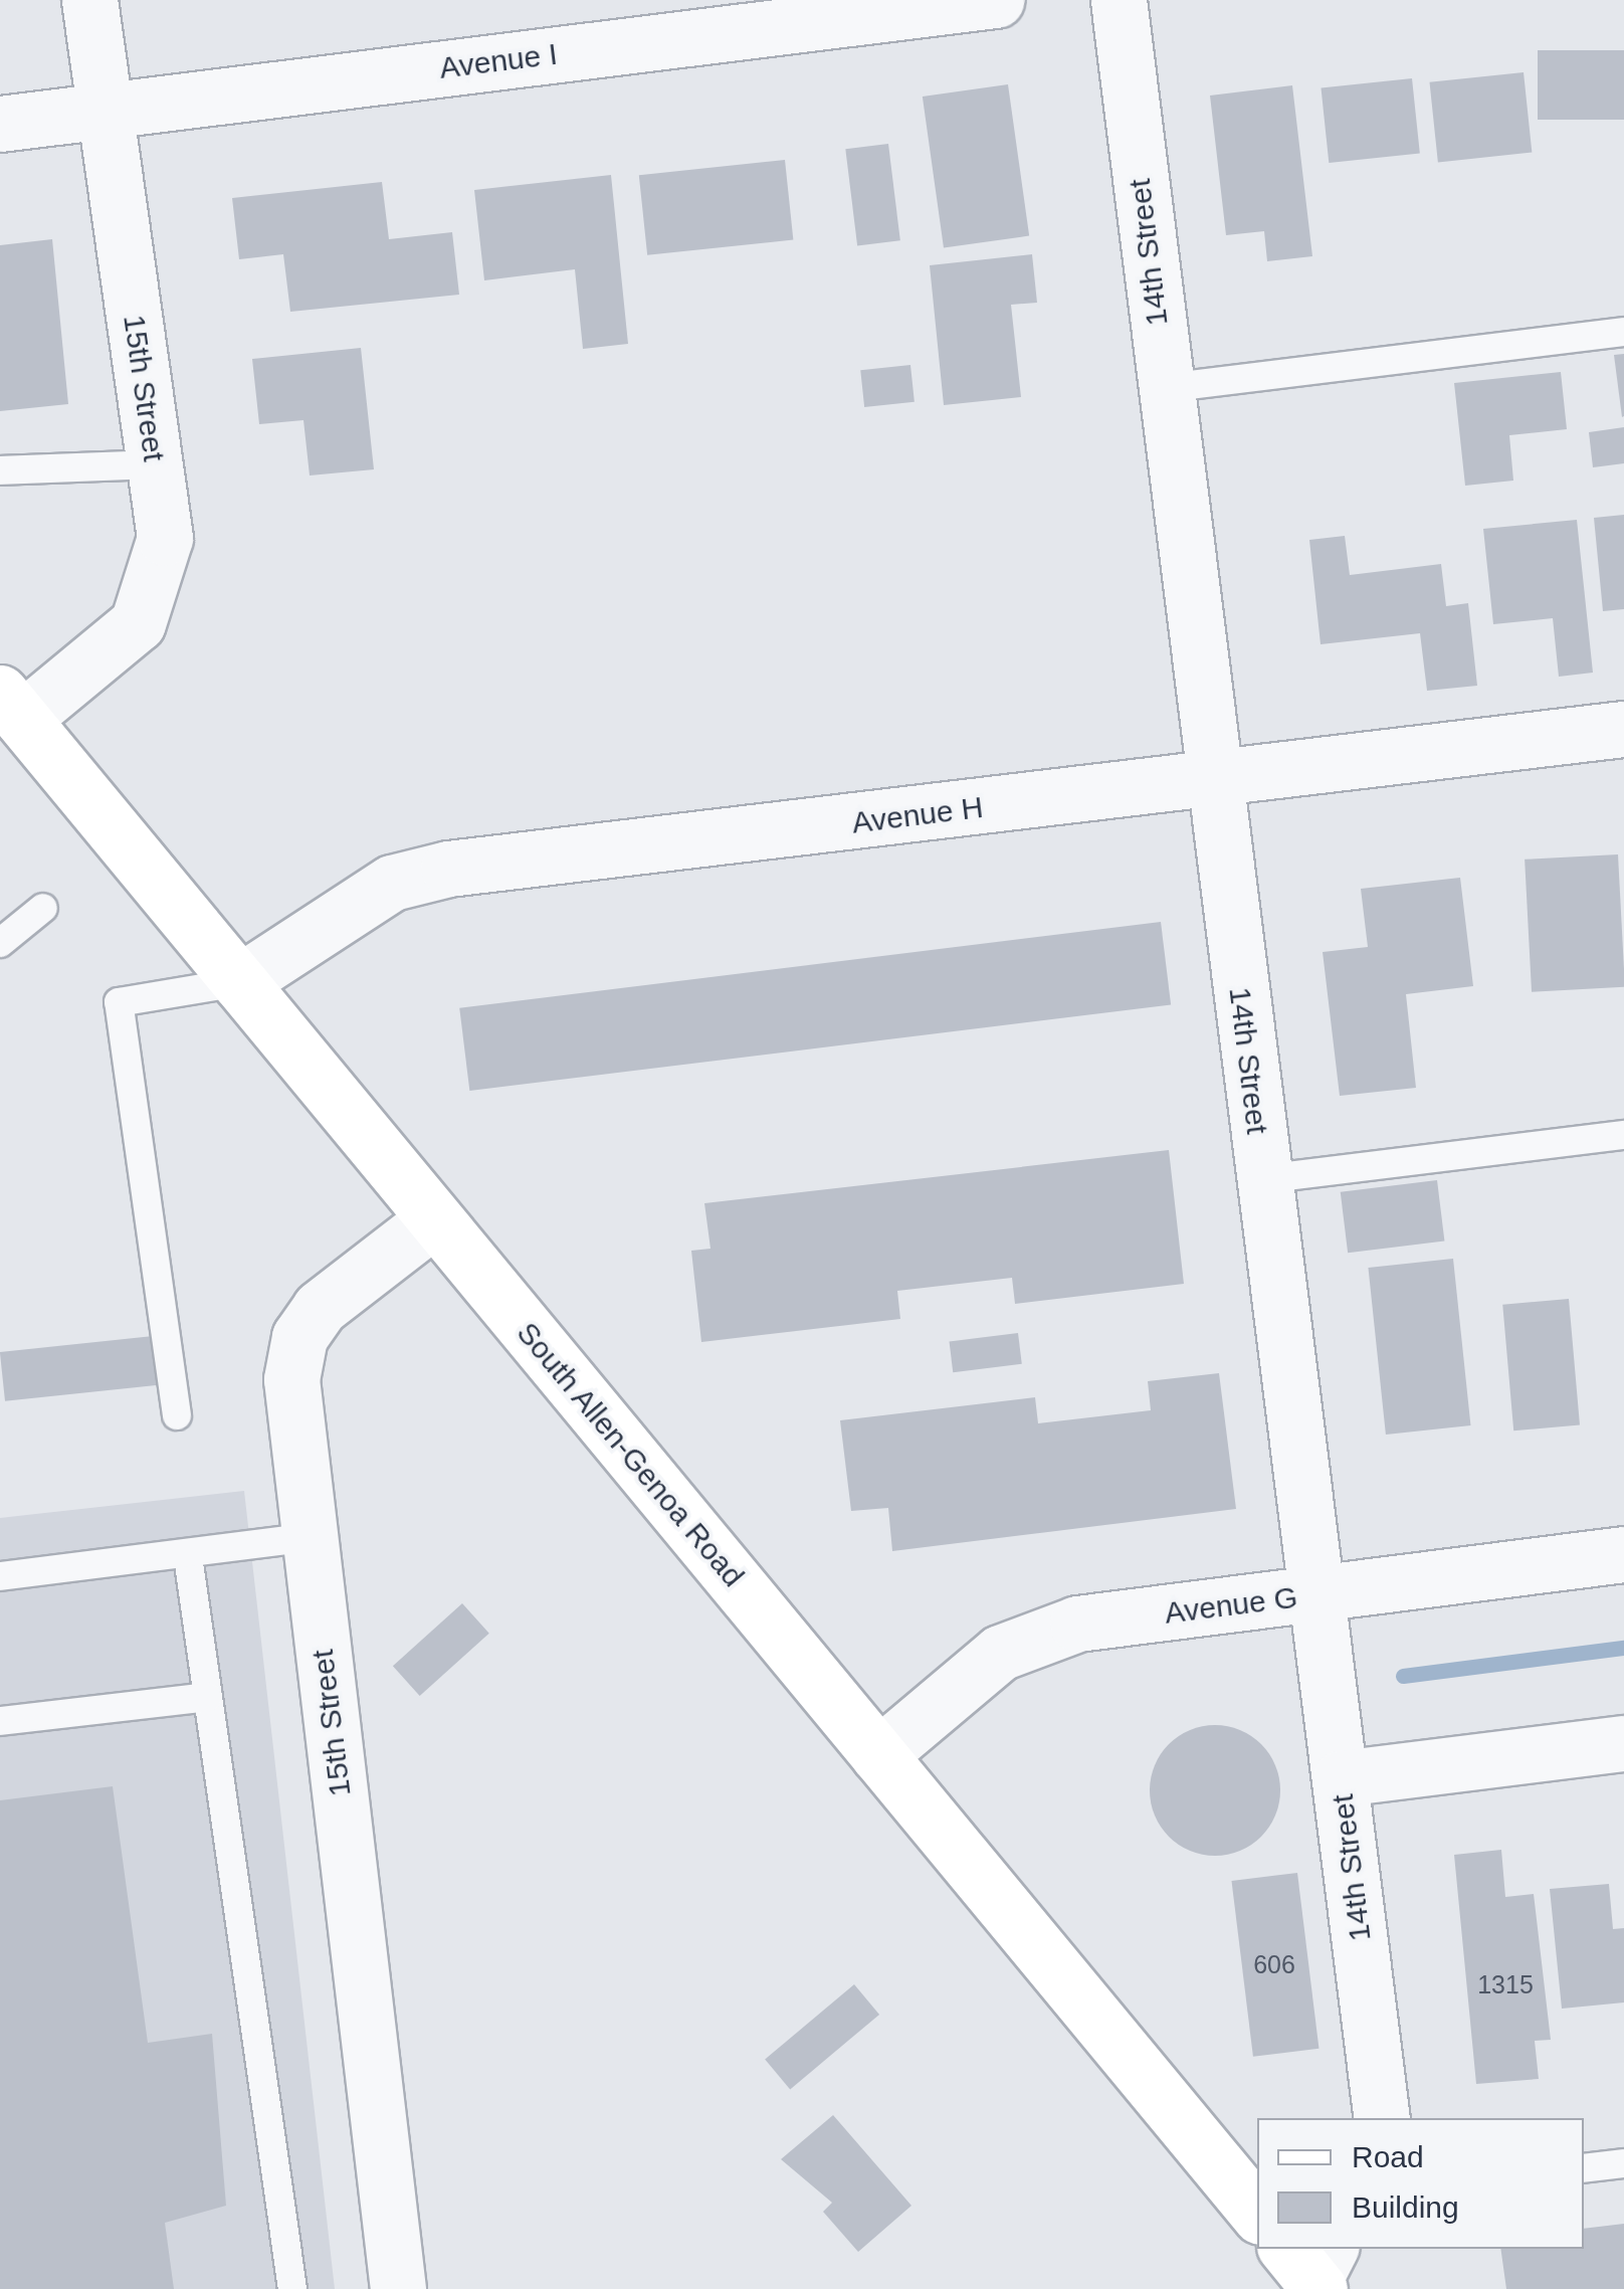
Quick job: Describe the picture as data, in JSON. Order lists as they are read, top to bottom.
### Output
{
  "streets": {
    "main road": ["South Allen-Genoa Road"],
    "street": [
      "Avenue I",
      "14th Street",
      "15th Street",
      "Avenue H",
      "Avenue G"
    ]
  },
  "crossings": [
    ["Avenue I", "15th Street"],
    ["14th Street", "Avenue H"],
    ["14th Street", "Avenue G"],
    ["15th Street", "South Allen-Genoa Road"],
    ["Avenue H", "South Allen-Genoa Road"],
    ["South Allen-Genoa Road", "Avenue G"]
  ],
  "house_numbers": ["606", "1315"],
  "legend": ["Road", "Building"]
}
